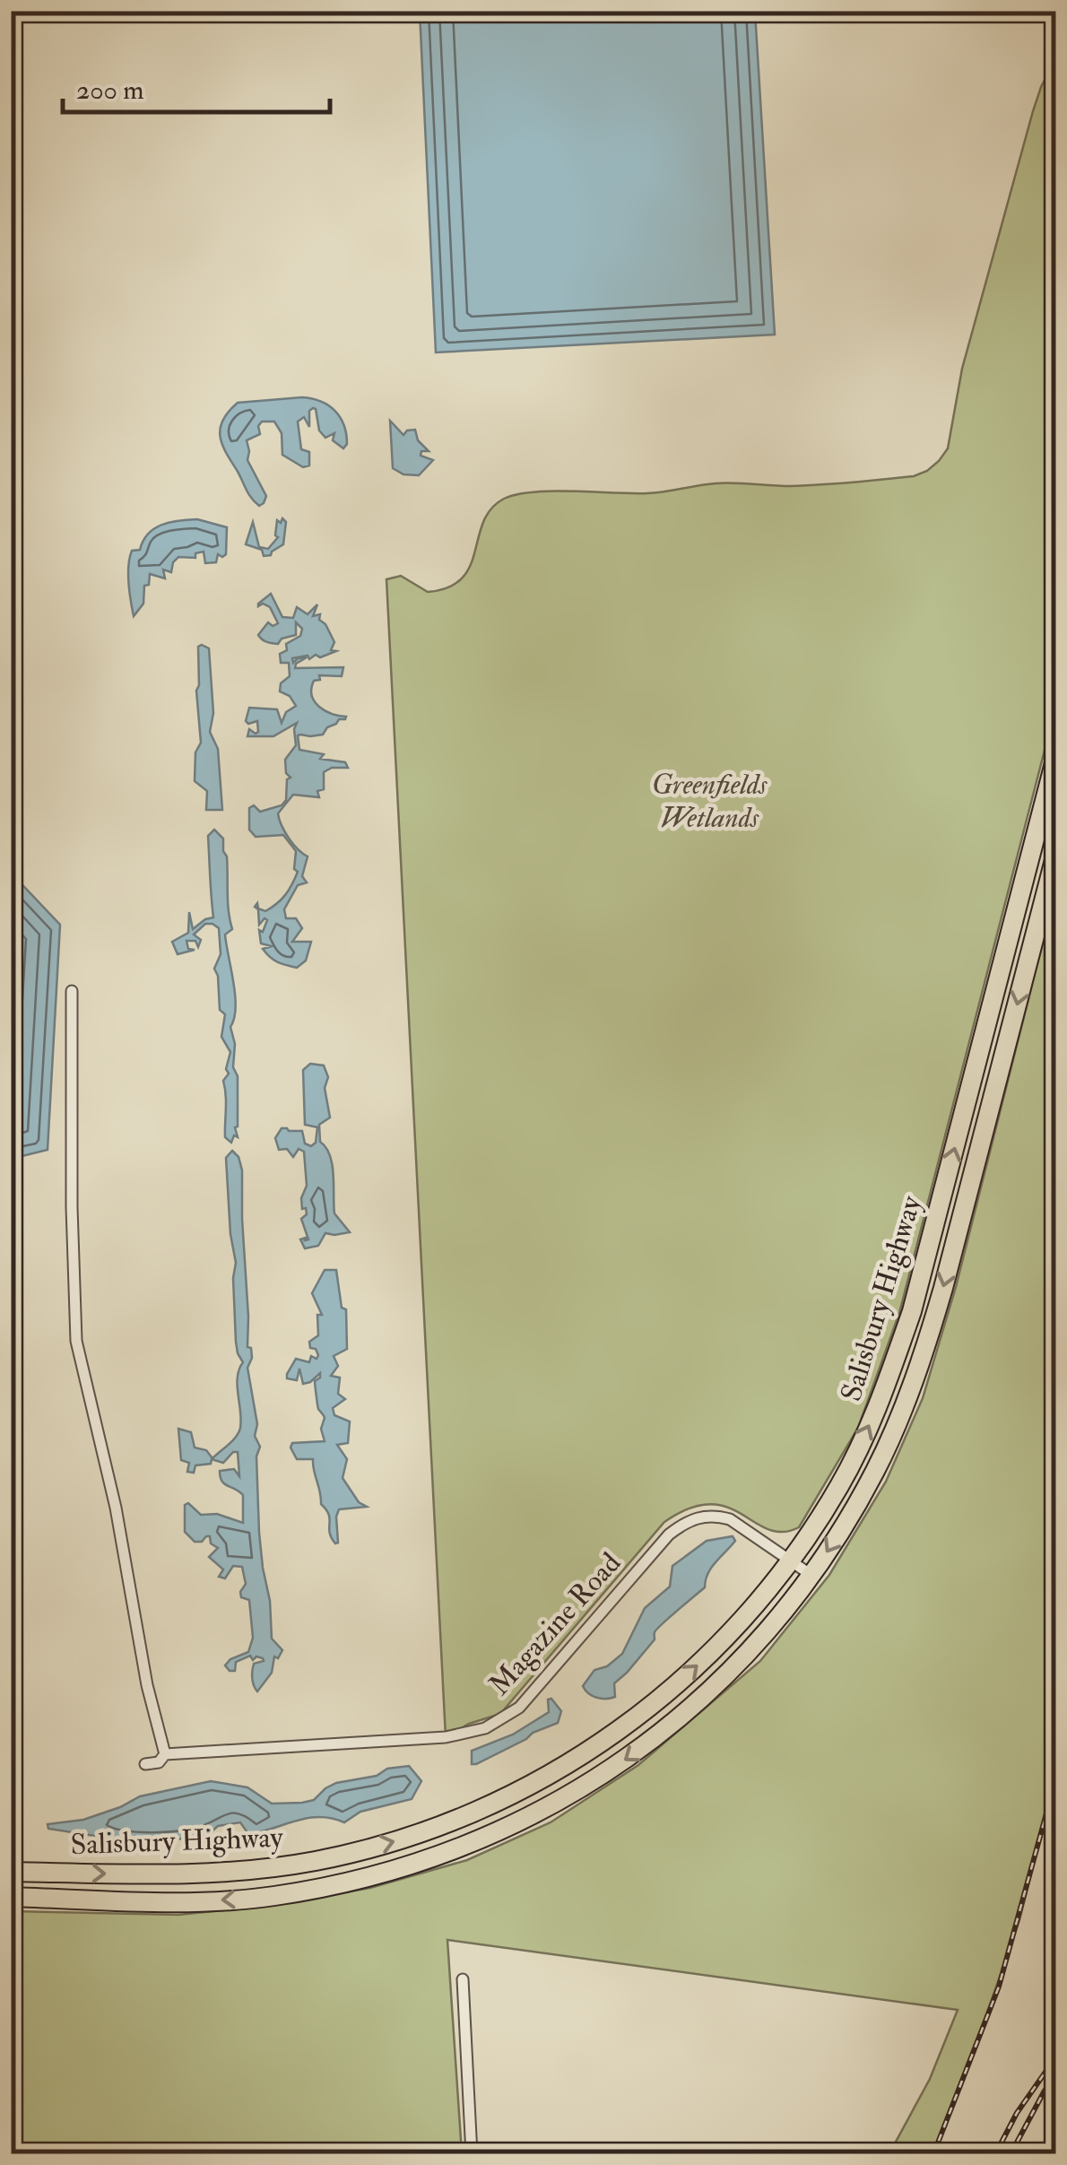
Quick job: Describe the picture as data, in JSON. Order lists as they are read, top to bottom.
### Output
{
  "streets": {
    "highway": ["Salisbury Highway"],
    "street": ["Magazine Road"]
  },
  "crossings": [
    ["Salisbury Highway", "Magazine Road"]
  ],
  "parks": ["Greenfields Wetlands"],
  "scale_bar": "200 m"
}
